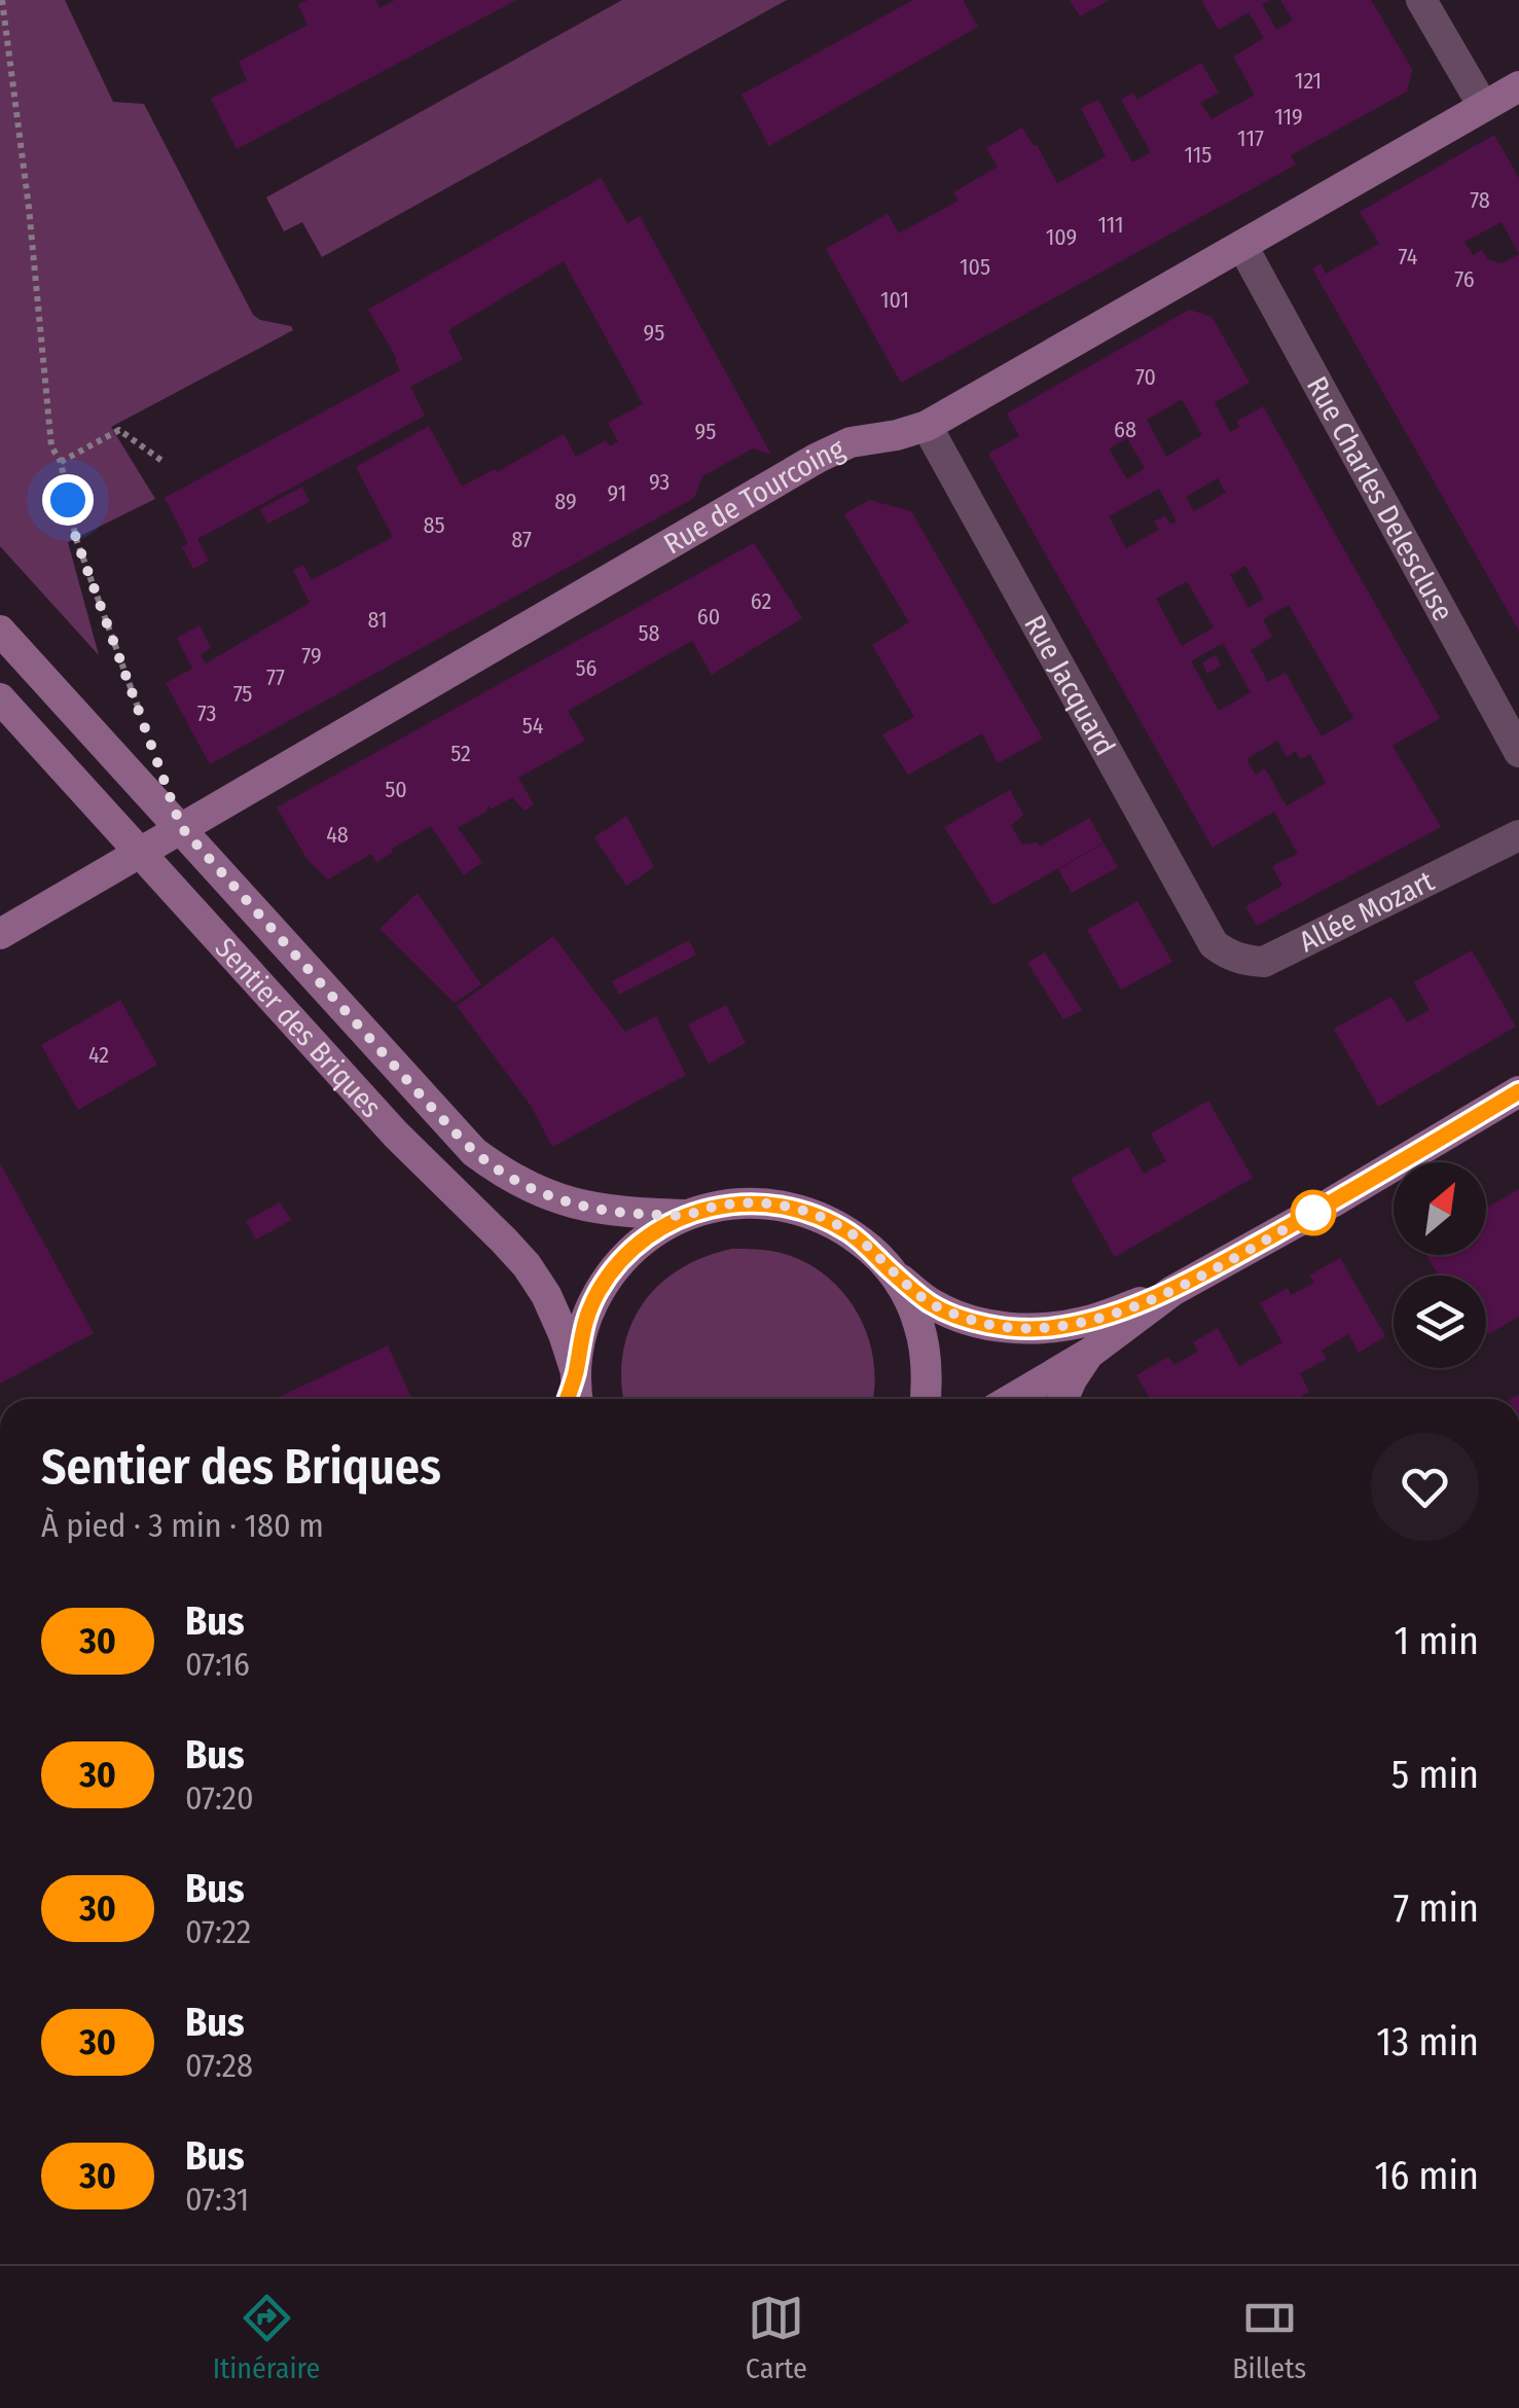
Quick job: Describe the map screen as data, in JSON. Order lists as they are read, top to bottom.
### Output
{
  "streets": {
    "street": [
      "Rue de Tourcoing",
      "Rue Charles Delescluse",
      "Rue Jacquard",
      "Allée Mozart",
      "Sentier des Briques"
    ]
  },
  "crossings": [
    ["Rue de Tourcoing", "Rue Charles Delescluse"],
    ["Rue de Tourcoing", "Rue Jacquard"],
    ["Rue de Tourcoing", "Sentier des Briques"],
    ["Rue Jacquard", "Allée Mozart"]
  ],
  "lines": ["bus line 30"],
  "house_numbers": [
    "121",
    "119",
    "117",
    "115",
    "78",
    "111",
    "109",
    "74",
    "105",
    "76",
    "101",
    "95",
    "70",
    "68",
    "95",
    "93",
    "91",
    "89",
    "85",
    "87",
    "62",
    "60",
    "81",
    "58",
    "79",
    "56",
    "77",
    "75",
    "73",
    "54",
    "52",
    "50",
    "48",
    "42"
  ],
  "north": "top right",
  "page": {
    "heading": ["Sentier des Briques", "À pied · 3 min · 180 m"],
    "list": [
      {
        "mark": "30",
        "name": "Bus",
        "note": "07:16",
        "value": "1 min"
      },
      {
        "mark": "30",
        "name": "Bus",
        "note": "07:20",
        "value": "5 min"
      },
      {
        "mark": "30",
        "name": "Bus",
        "note": "07:22",
        "value": "7 min"
      },
      {
        "mark": "30",
        "name": "Bus",
        "note": "07:28",
        "value": "13 min"
      },
      {
        "mark": "30",
        "name": "Bus",
        "note": "07:31",
        "value": "16 min"
      }
    ],
    "tabs": ["Itinéraire", "Carte", "Billets"]
  }
}
